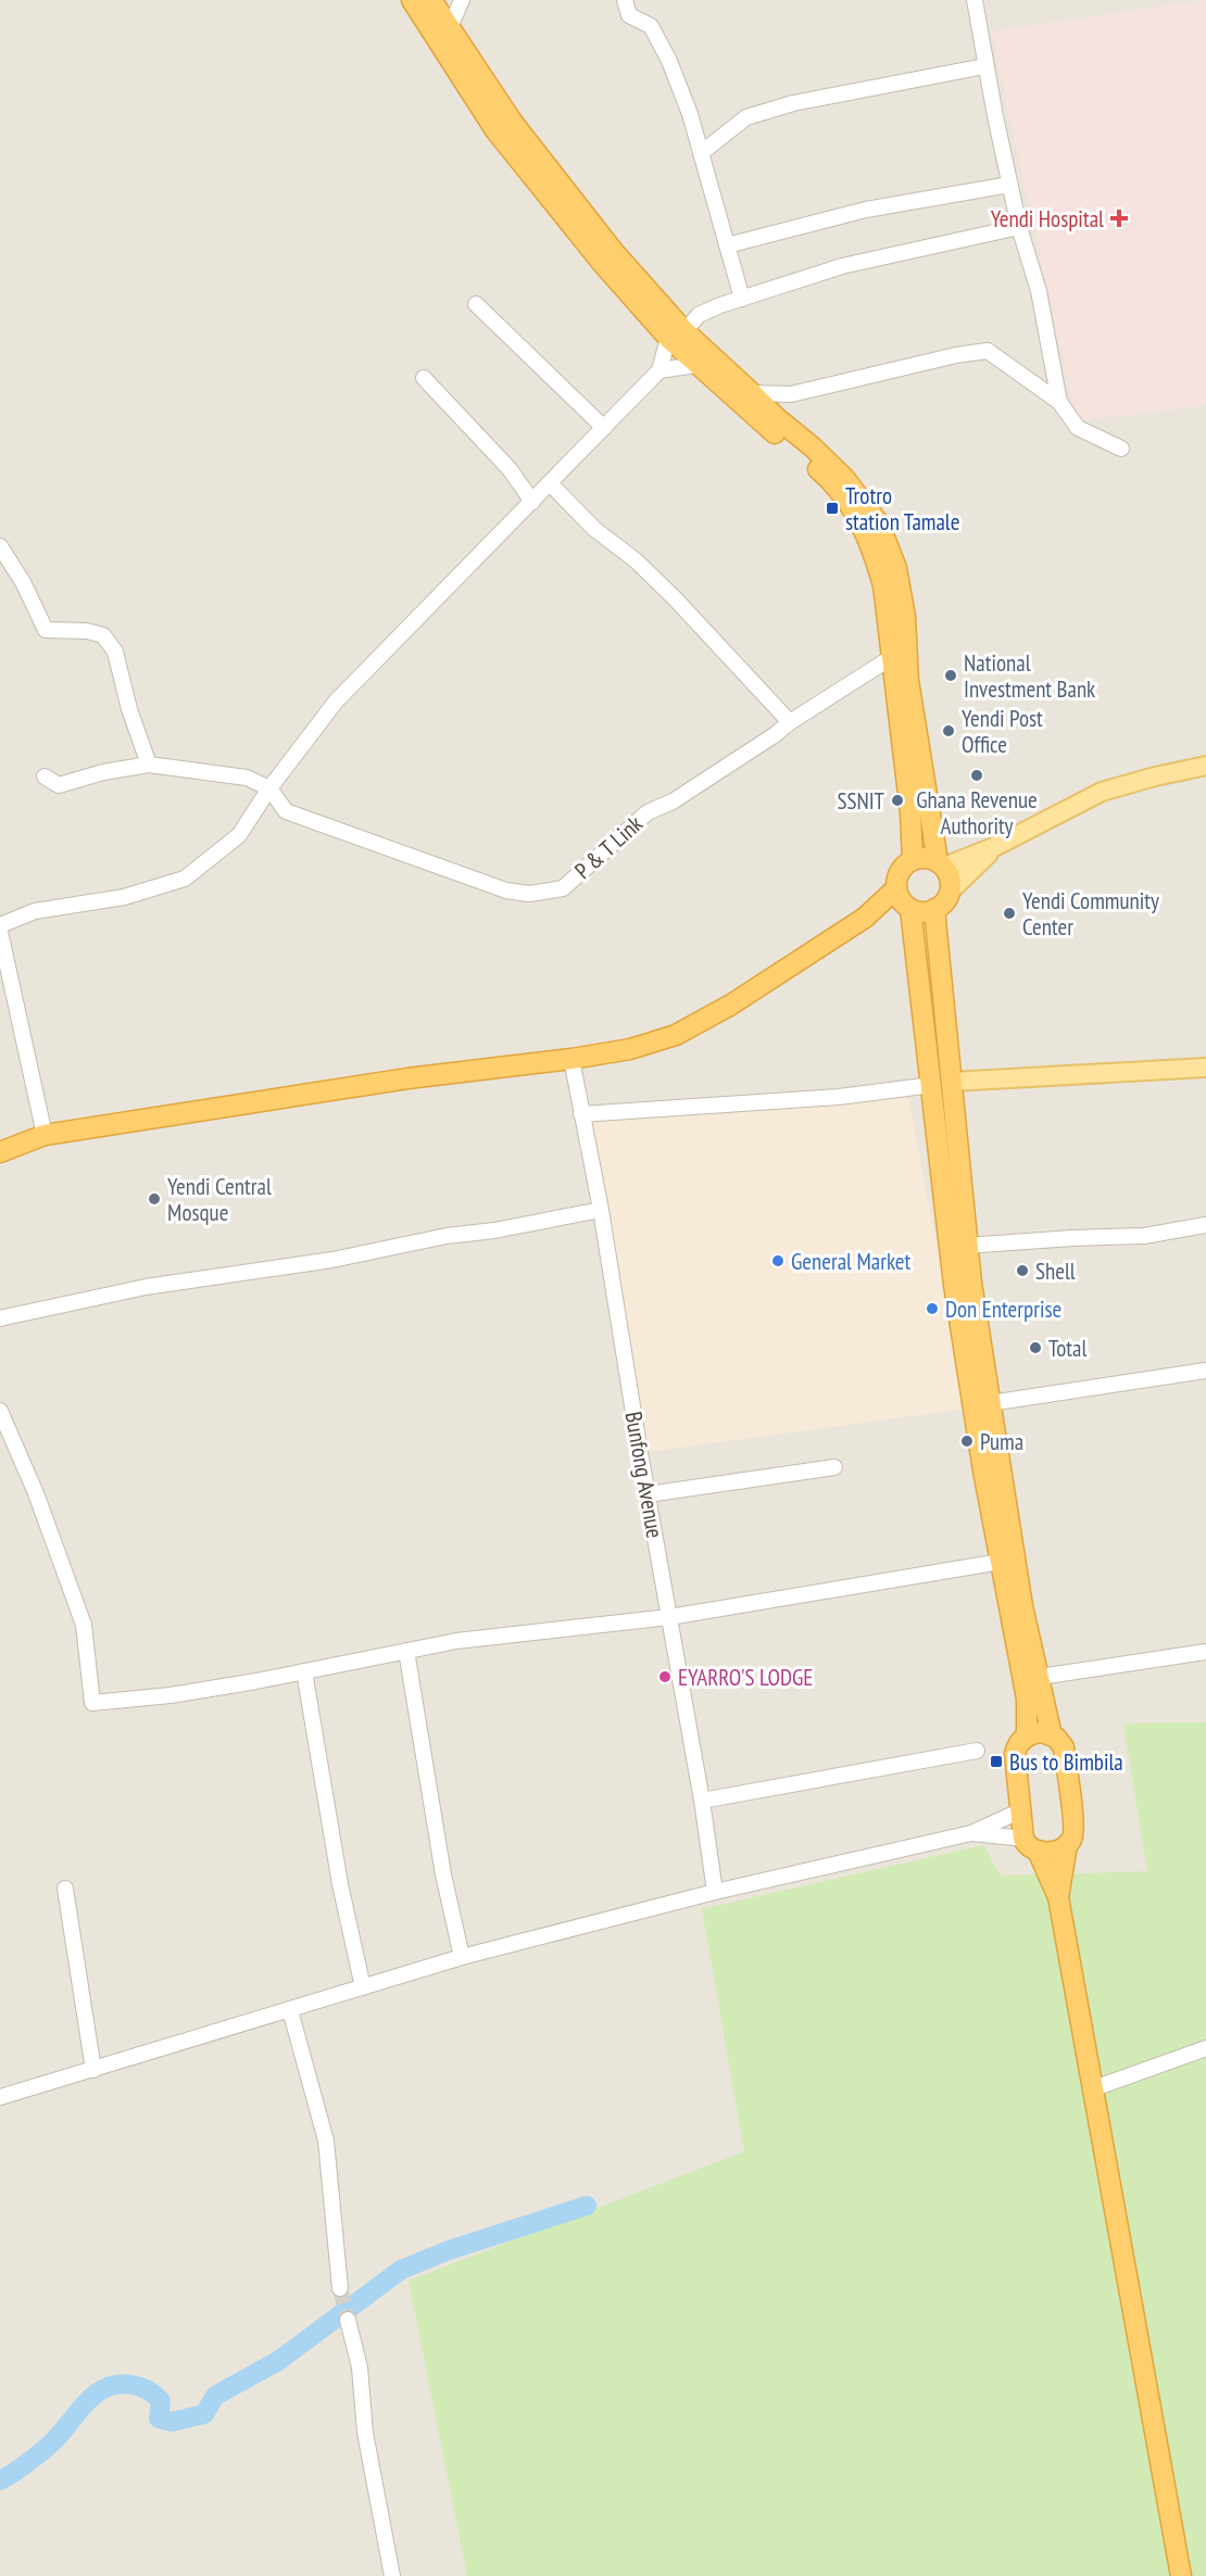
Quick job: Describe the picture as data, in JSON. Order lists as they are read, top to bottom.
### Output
{
  "streets": {
    "street": ["P & T Link", "Bunfong Avenue"]
  },
  "places": {
    "health": ["Yendi Hospital"],
    "transit": ["Trotro station Tamale", "Bus to Bimbila"],
    "other": [
      "National Investment Bank",
      "Yendi Post Office",
      "Ghana Revenue Authority",
      "SSNIT",
      "Yendi Community Center",
      "Yendi Central Mosque",
      "General Market",
      "Shell",
      "Don Enterprise",
      "Total",
      "Puma",
      "EYARRO'S LODGE"
    ]
  }
}
